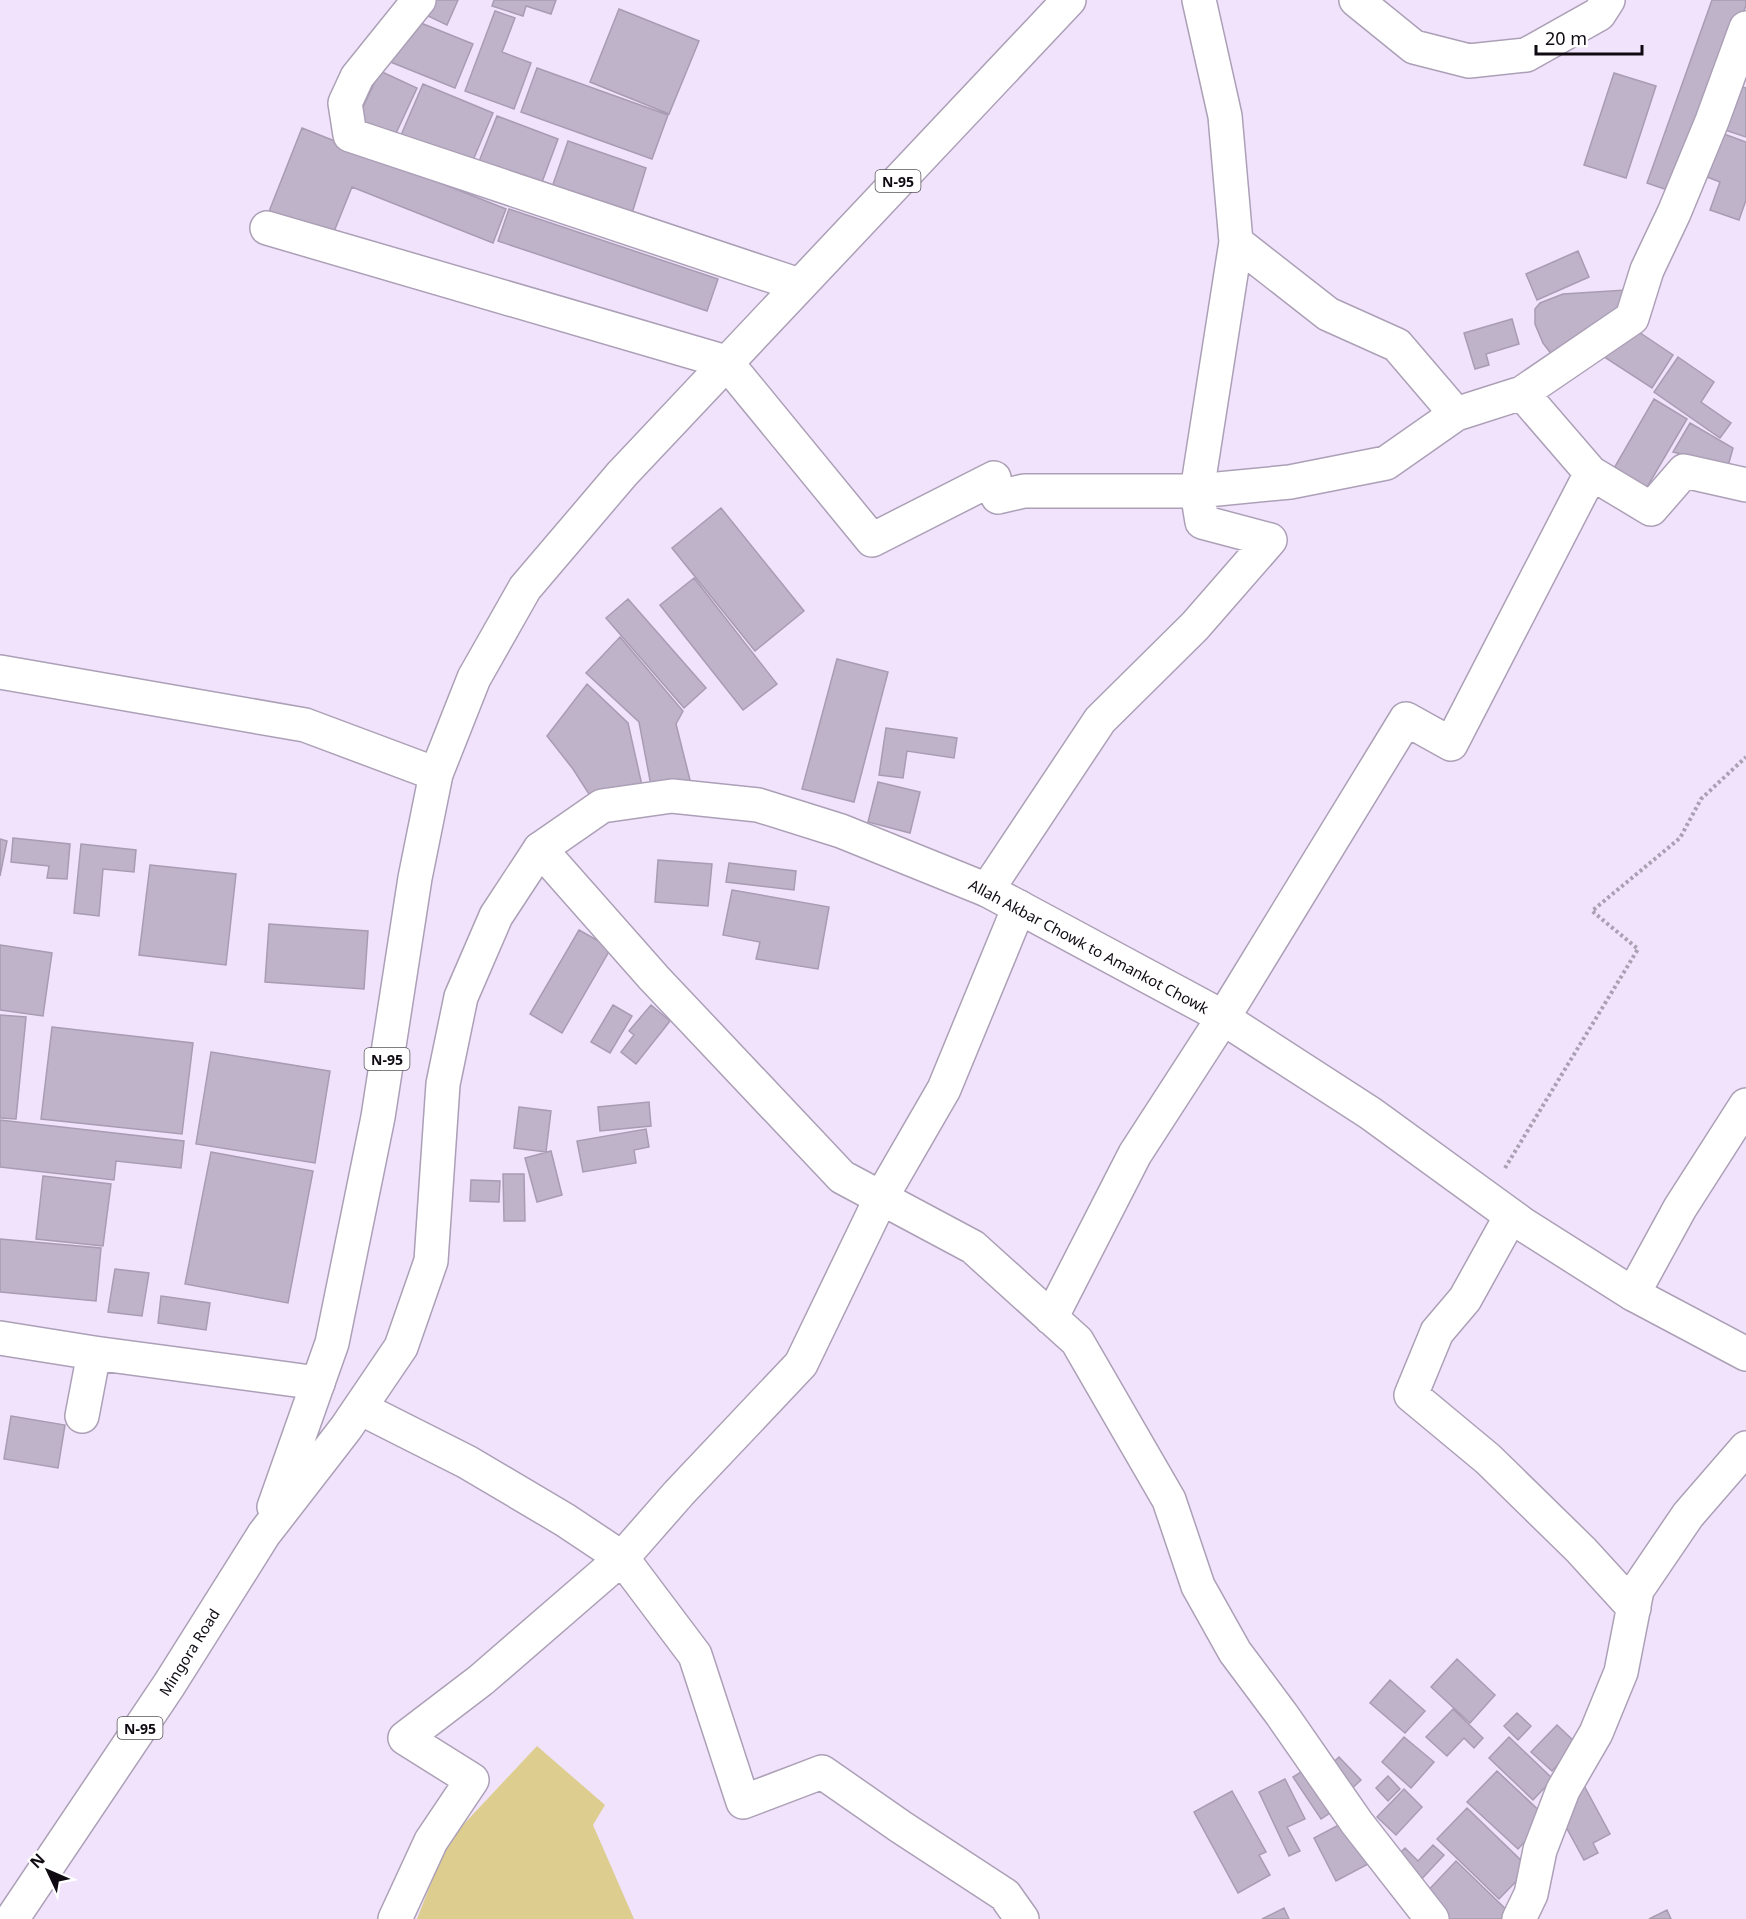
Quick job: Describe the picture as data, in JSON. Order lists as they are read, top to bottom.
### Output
{
  "streets": {
    "street": ["N-95", "Allah Akbar Chowk to Amankot Chowk", "Mingora Road"]
  },
  "crossings": [
    ["N-95", "Allah Akbar Chowk to Amankot Chowk"],
    ["N-95", "Mingora Road"],
    ["Allah Akbar Chowk to Amankot Chowk", "Mingora Road"]
  ],
  "scale_bar": "20 m",
  "north": "top left"
}
